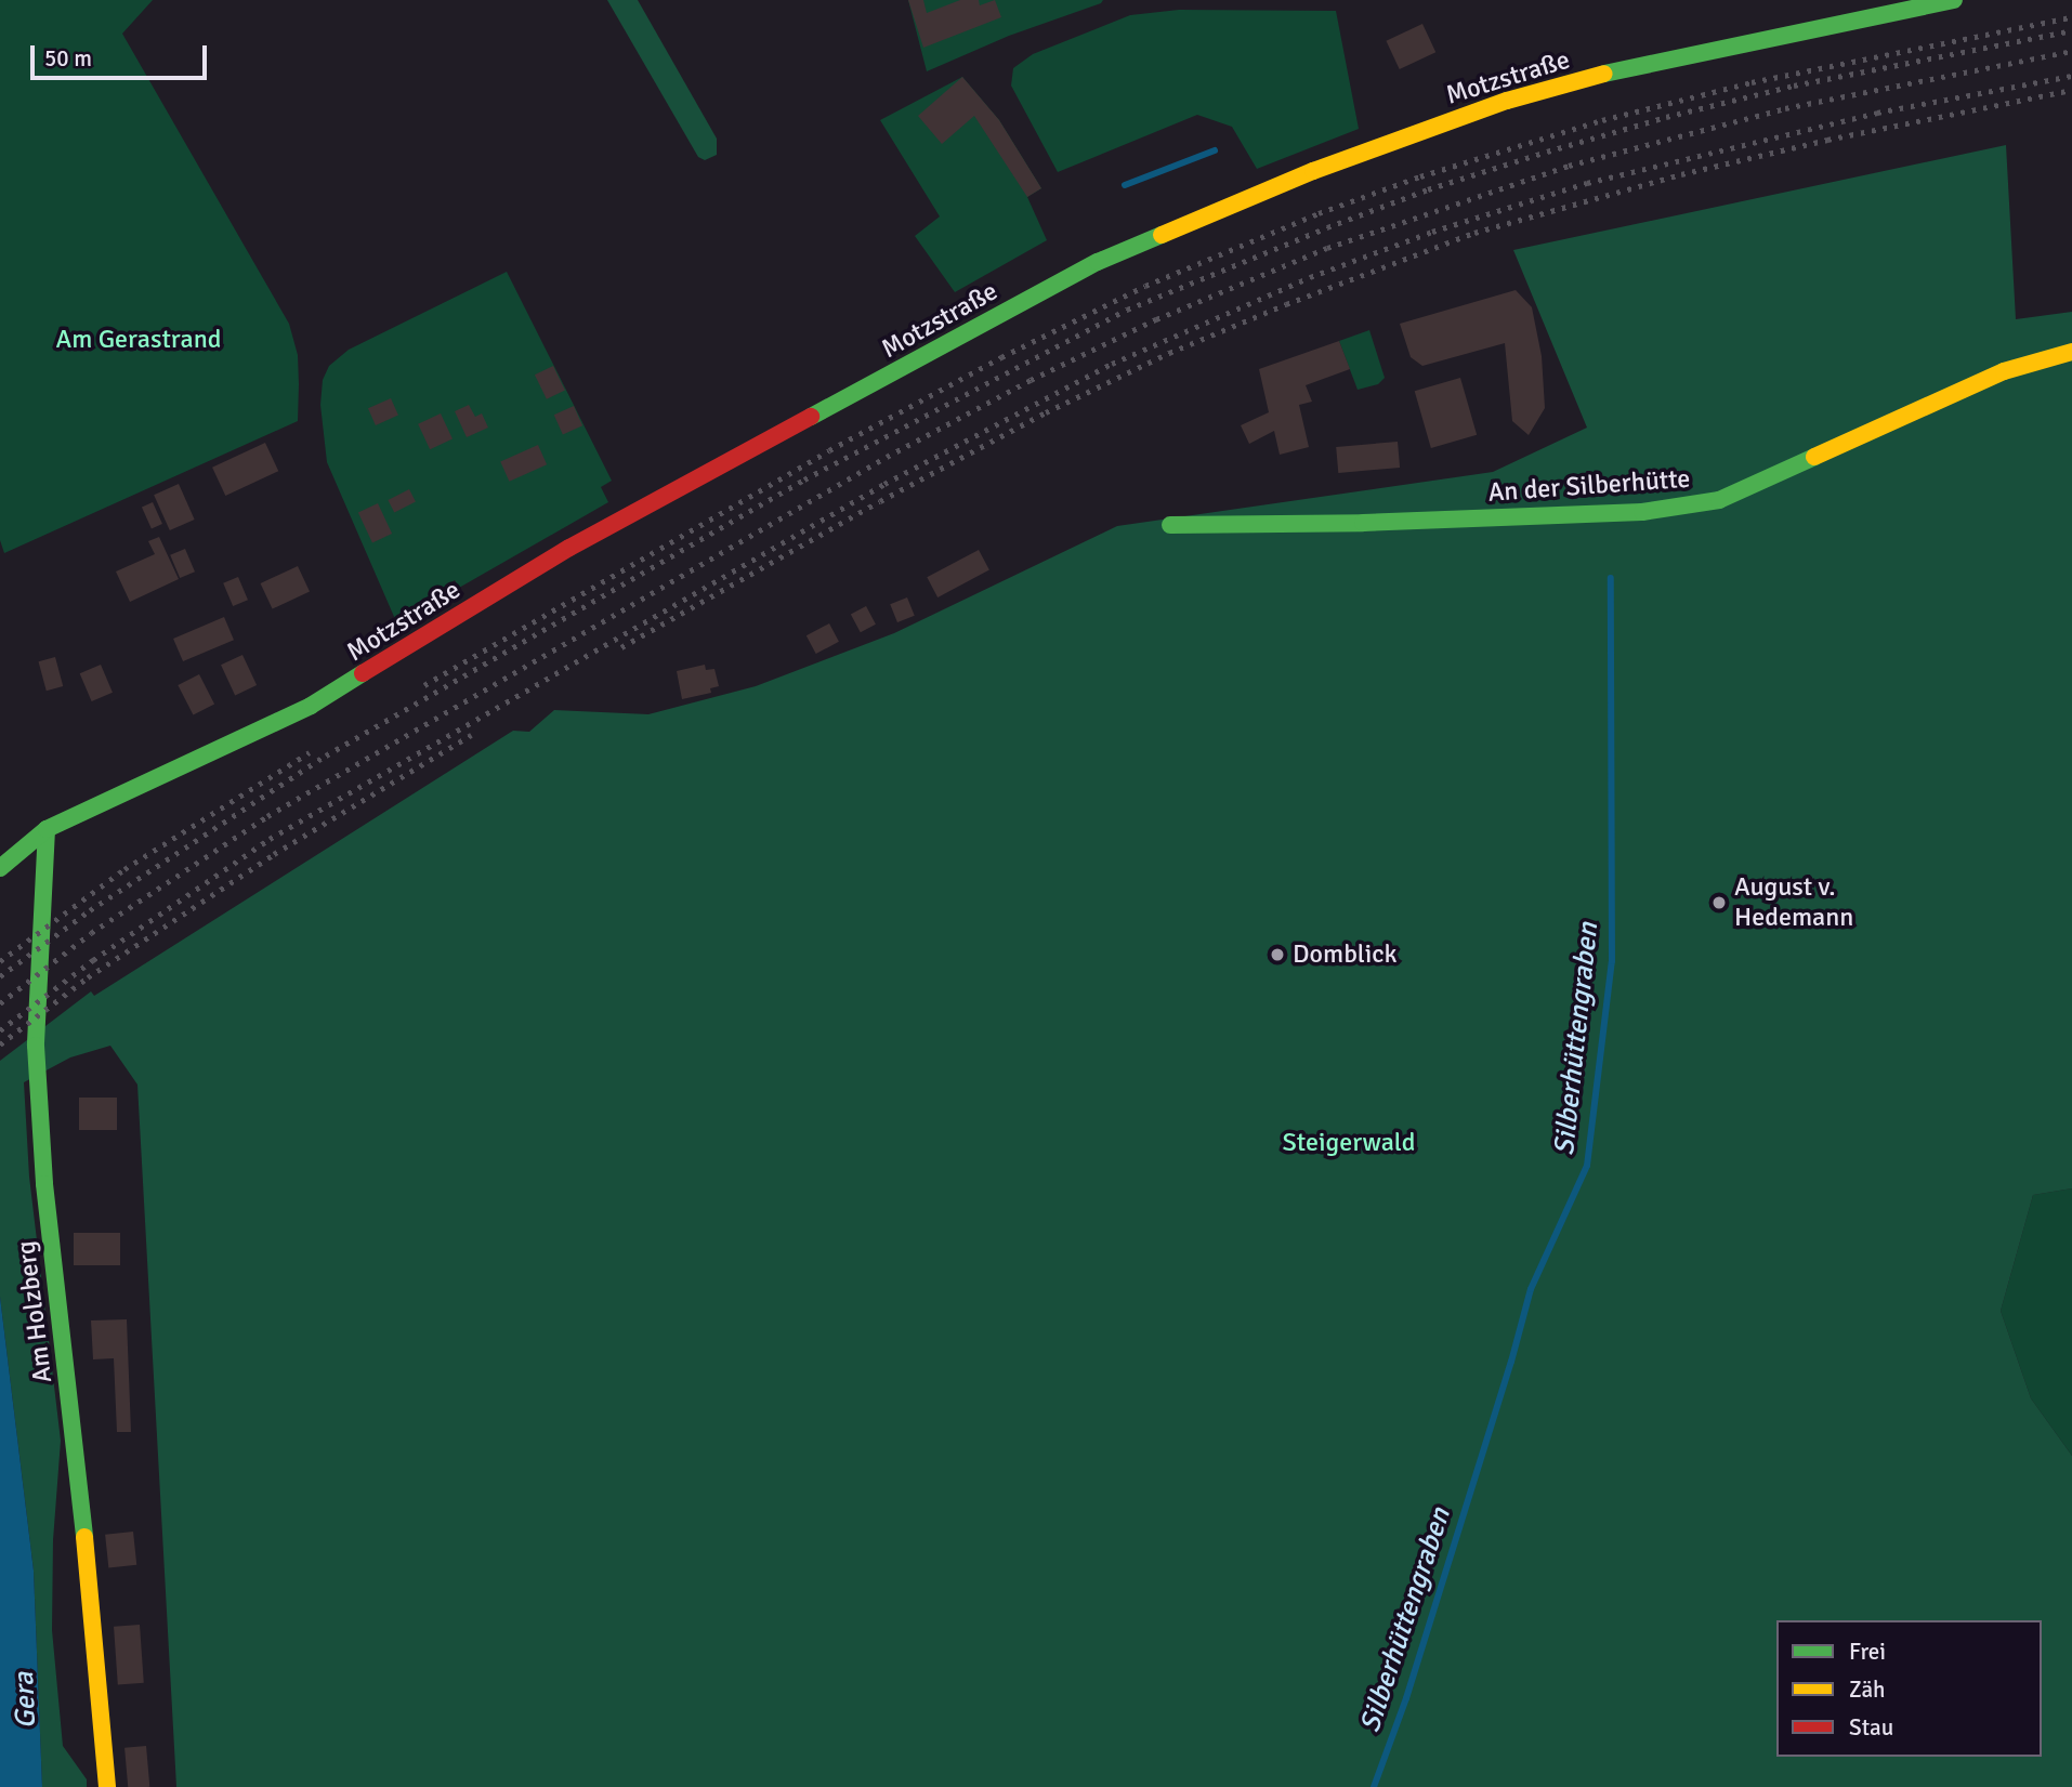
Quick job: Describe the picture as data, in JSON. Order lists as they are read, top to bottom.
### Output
{
  "streets": {
    "street": ["Motzstraße", "An der Silberhütte", "Am Holzberg"]
  },
  "crossings": [
    ["Motzstraße", "Am Holzberg"]
  ],
  "water": ["Silberhüttengraben", "Gera"],
  "parks": ["Am Gerastrand", "Steigerwald"],
  "places": ["August v. Hedemann", "Domblick"],
  "legend": ["Frei", "Zäh", "Stau"],
  "scale_bar": "50 m"
}
